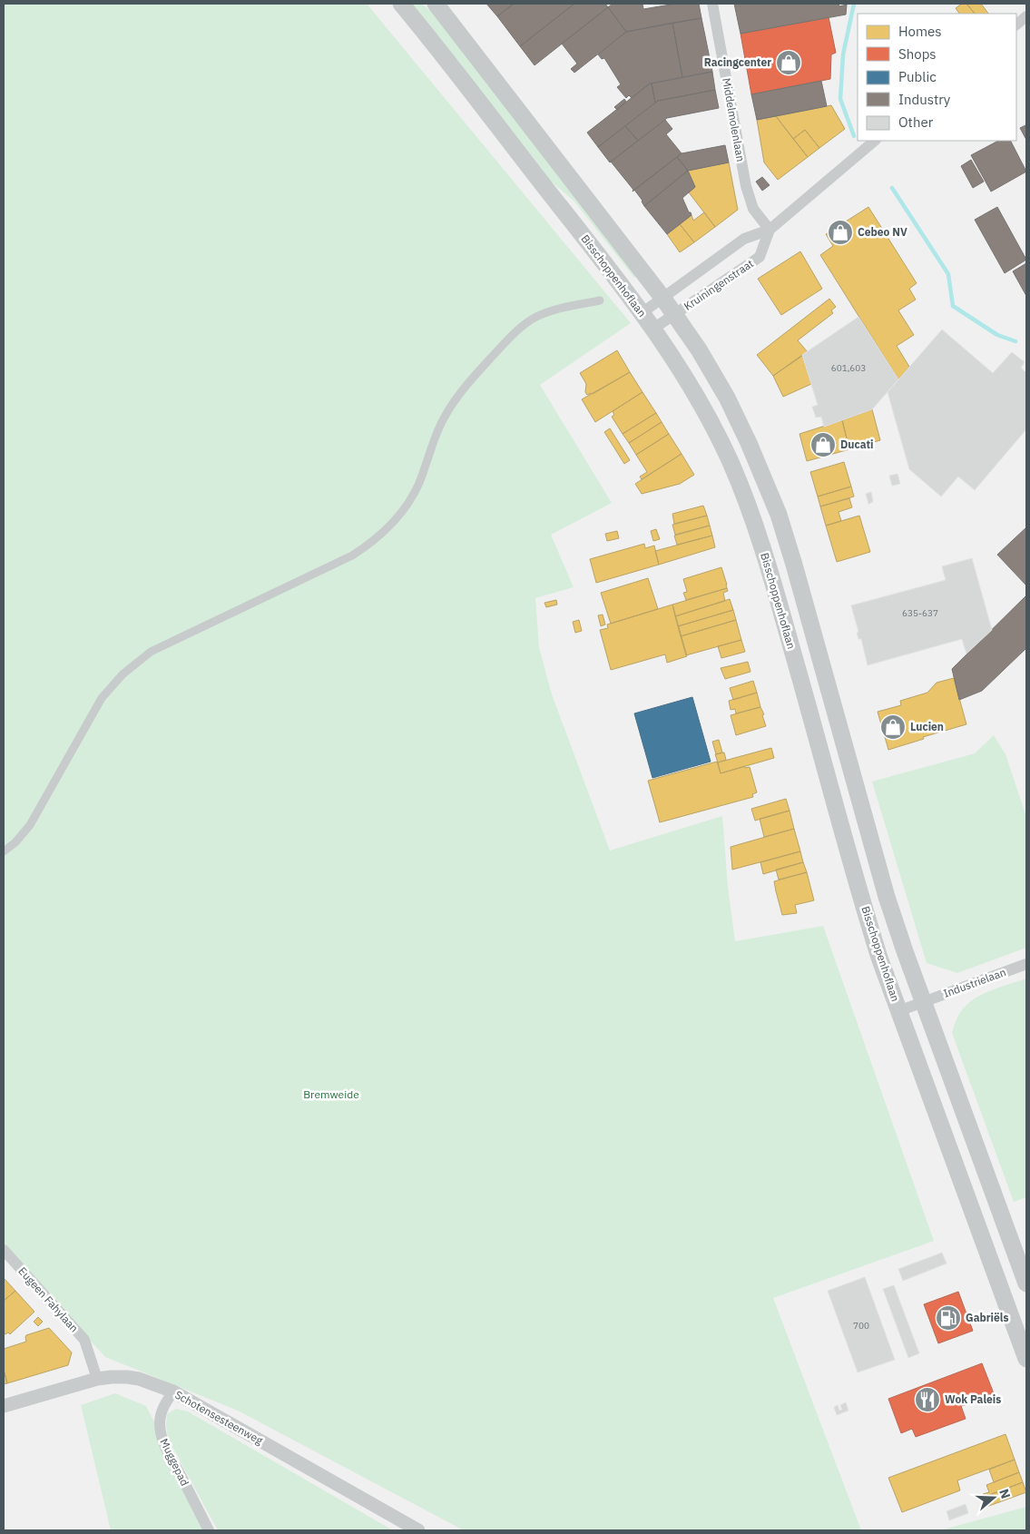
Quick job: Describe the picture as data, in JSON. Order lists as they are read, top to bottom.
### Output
{
  "streets": {
    "main road": ["Bisschoppenhoflaan"],
    "street": [
      "Middelmolenlaan",
      "Kruiningenstraat",
      "Industrielaan",
      "Eugeen Fahylaan",
      "Schotensesteenweg",
      "Muggepad"
    ]
  },
  "crossings": [
    ["Middelmolenlaan", "Kruiningenstraat"],
    ["Bisschoppenhoflaan", "Kruiningenstraat"],
    ["Bisschoppenhoflaan", "Industrielaan"],
    ["Eugeen Fahylaan", "Schotensesteenweg"],
    ["Schotensesteenweg", "Muggepad"]
  ],
  "parks": ["Bremweide"],
  "places": {
    "shop": [
      "Racingcenter",
      "Cebeo NV",
      "Ducati",
      "Lucien"
    ],
    "fuel station": ["Gabriëls"],
    "restaurant": ["Wok Paleis"]
  },
  "house_numbers": ["601,603", "635-637", "700"],
  "legend": [
    "Homes",
    "Shops",
    "Public",
    "Industry",
    "Other"
  ],
  "north": "right"
}
